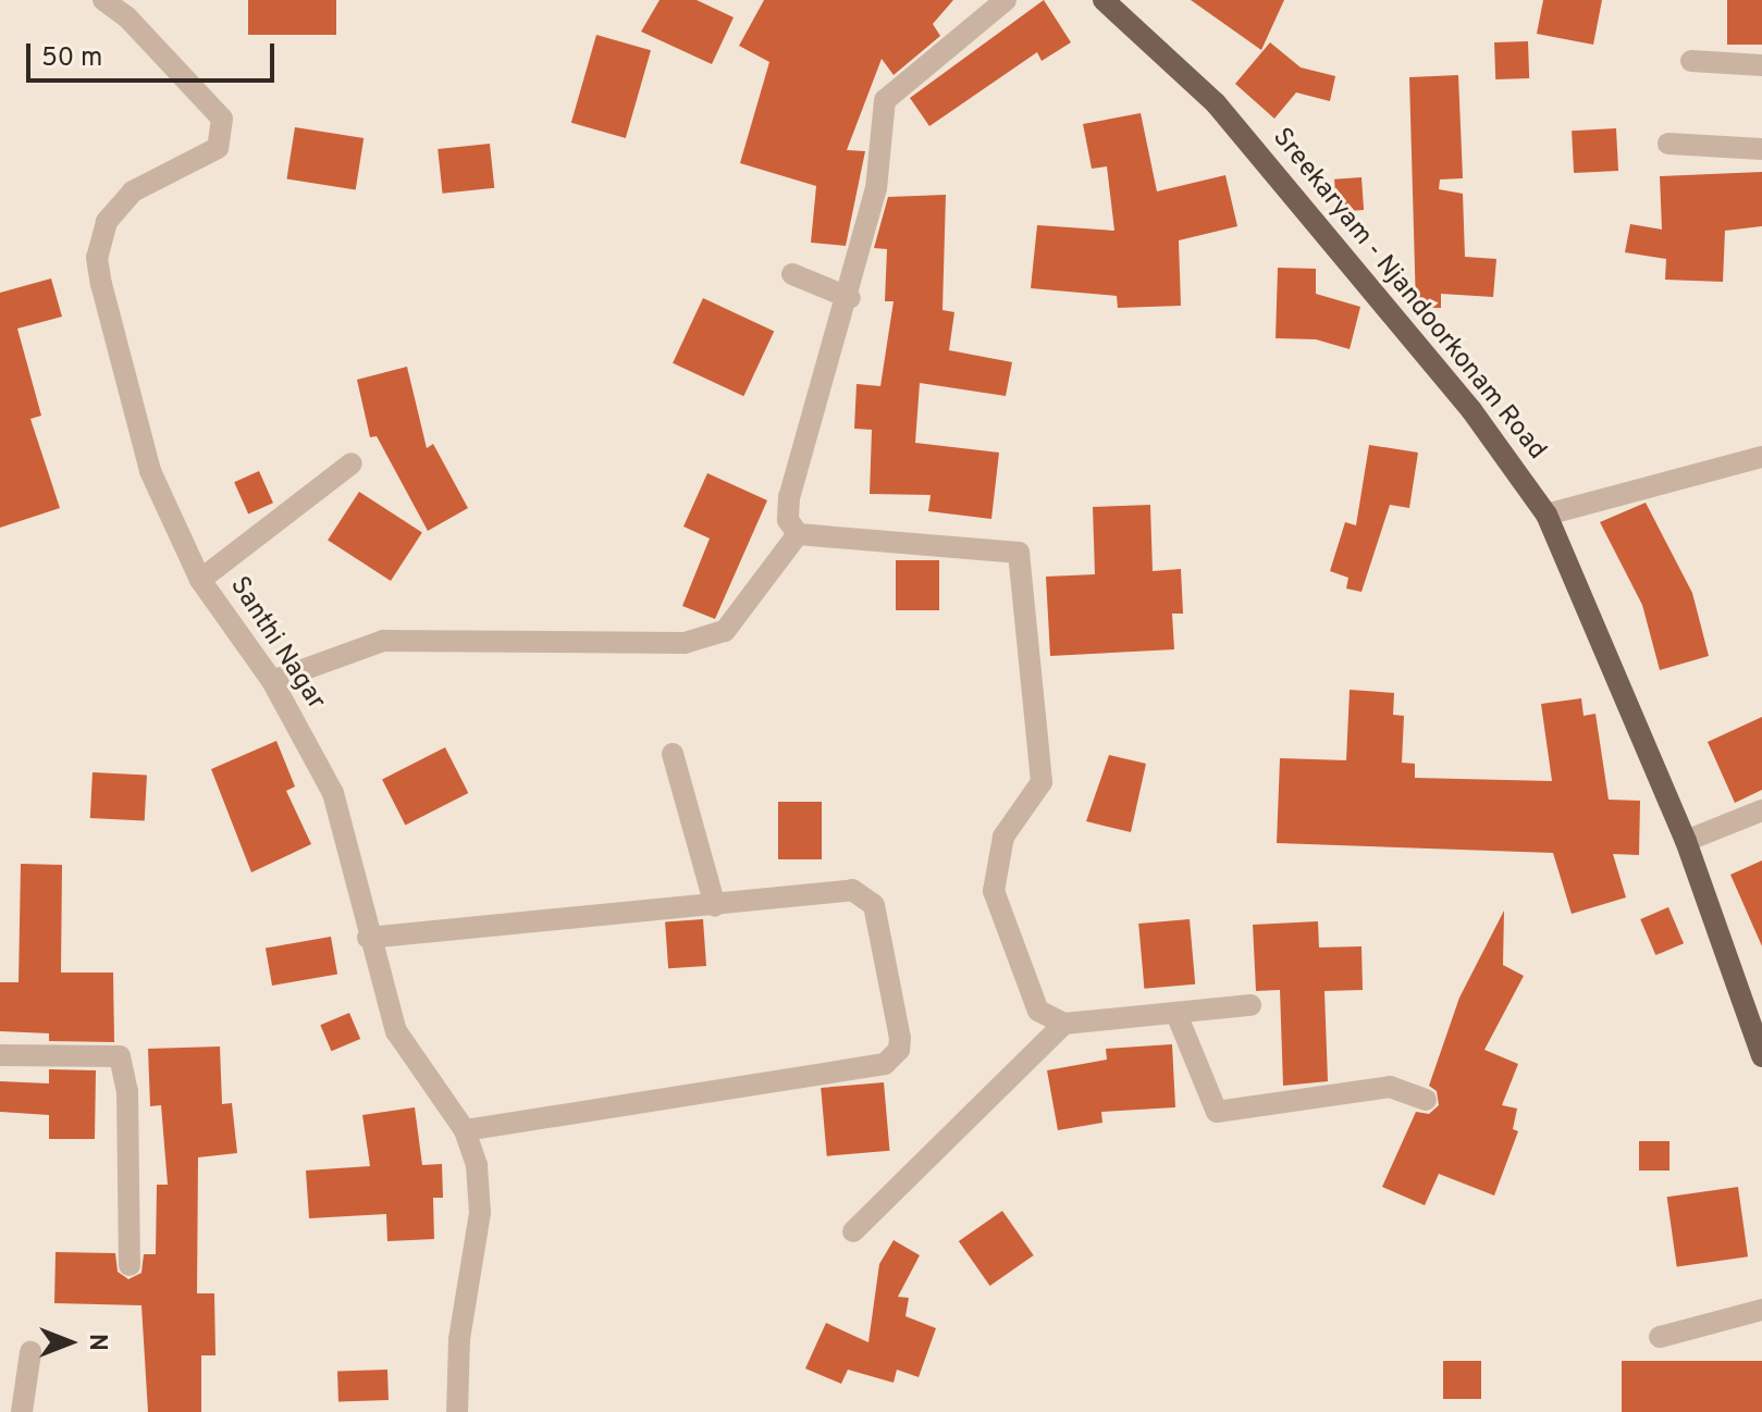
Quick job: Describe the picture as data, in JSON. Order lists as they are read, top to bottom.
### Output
{
  "streets": {
    "main road": ["Sreekaryam - Njandoorkonam Road"],
    "street": ["Santhi Nagar"]
  },
  "scale_bar": "50 m",
  "north": "right"
}
